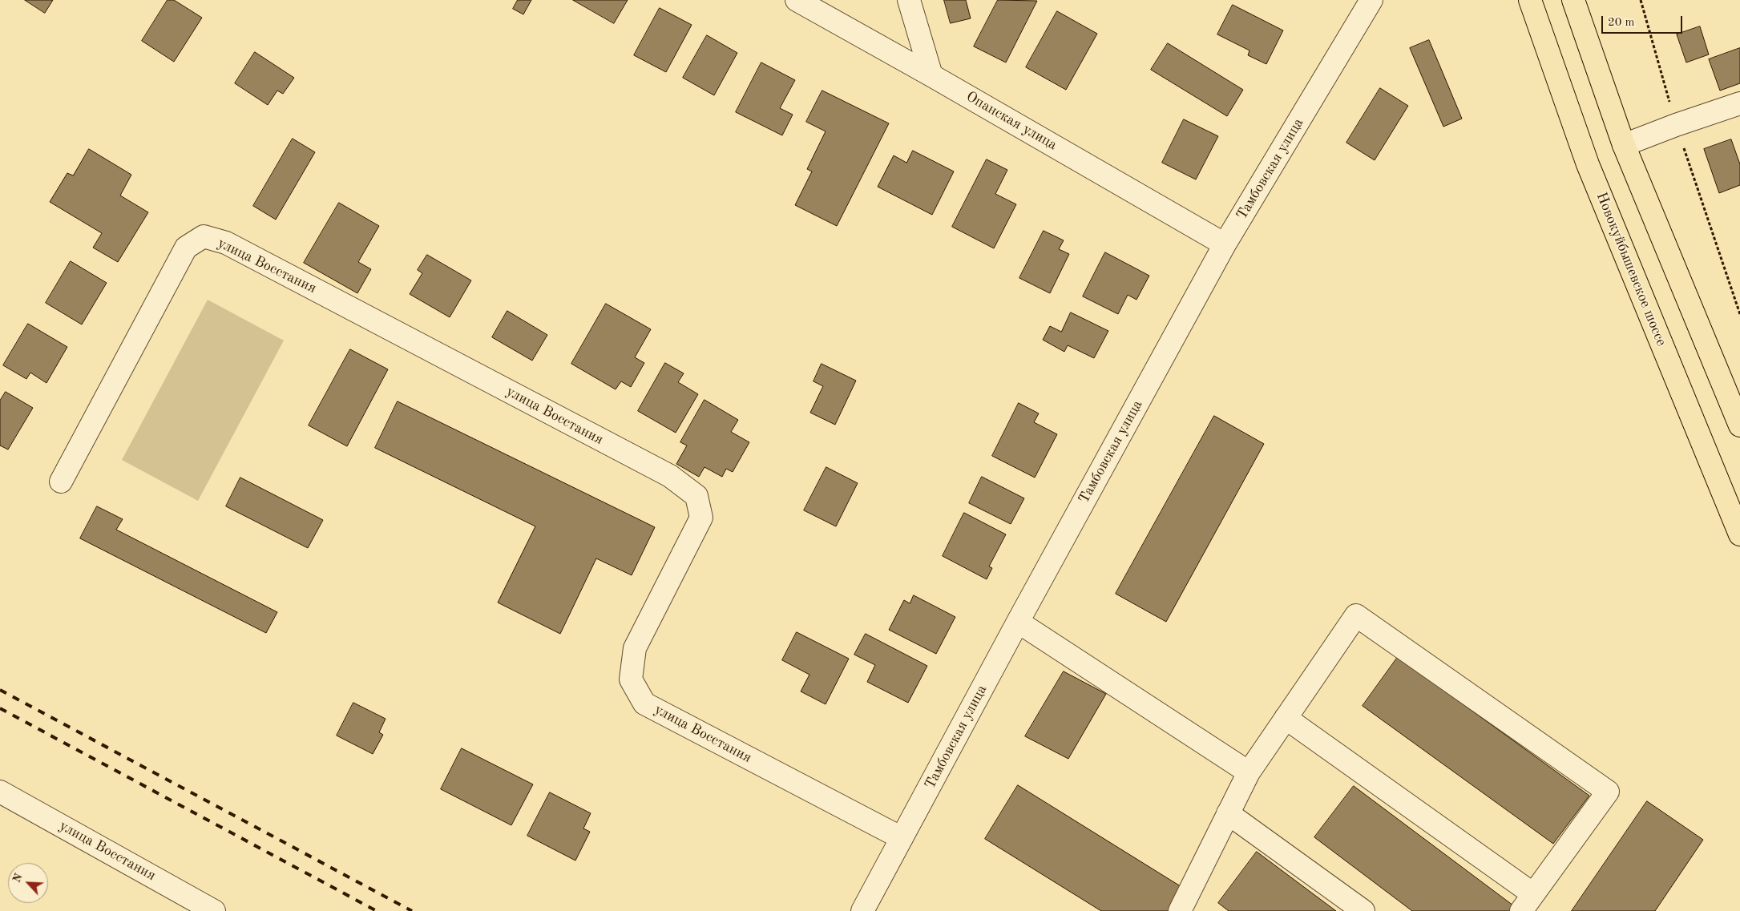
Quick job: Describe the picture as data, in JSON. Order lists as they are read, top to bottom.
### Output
{
  "streets": {
    "main road": ["Новокуйбышевское шоссе"],
    "street": ["Опанская улица", "Тамбовская улица", "улица Восстания"]
  },
  "crossings": [
    ["Опанская улица", "Тамбовская улица"],
    ["Тамбовская улица", "улица Восстания"]
  ],
  "scale_bar": "20 m",
  "north": "top left"
}
